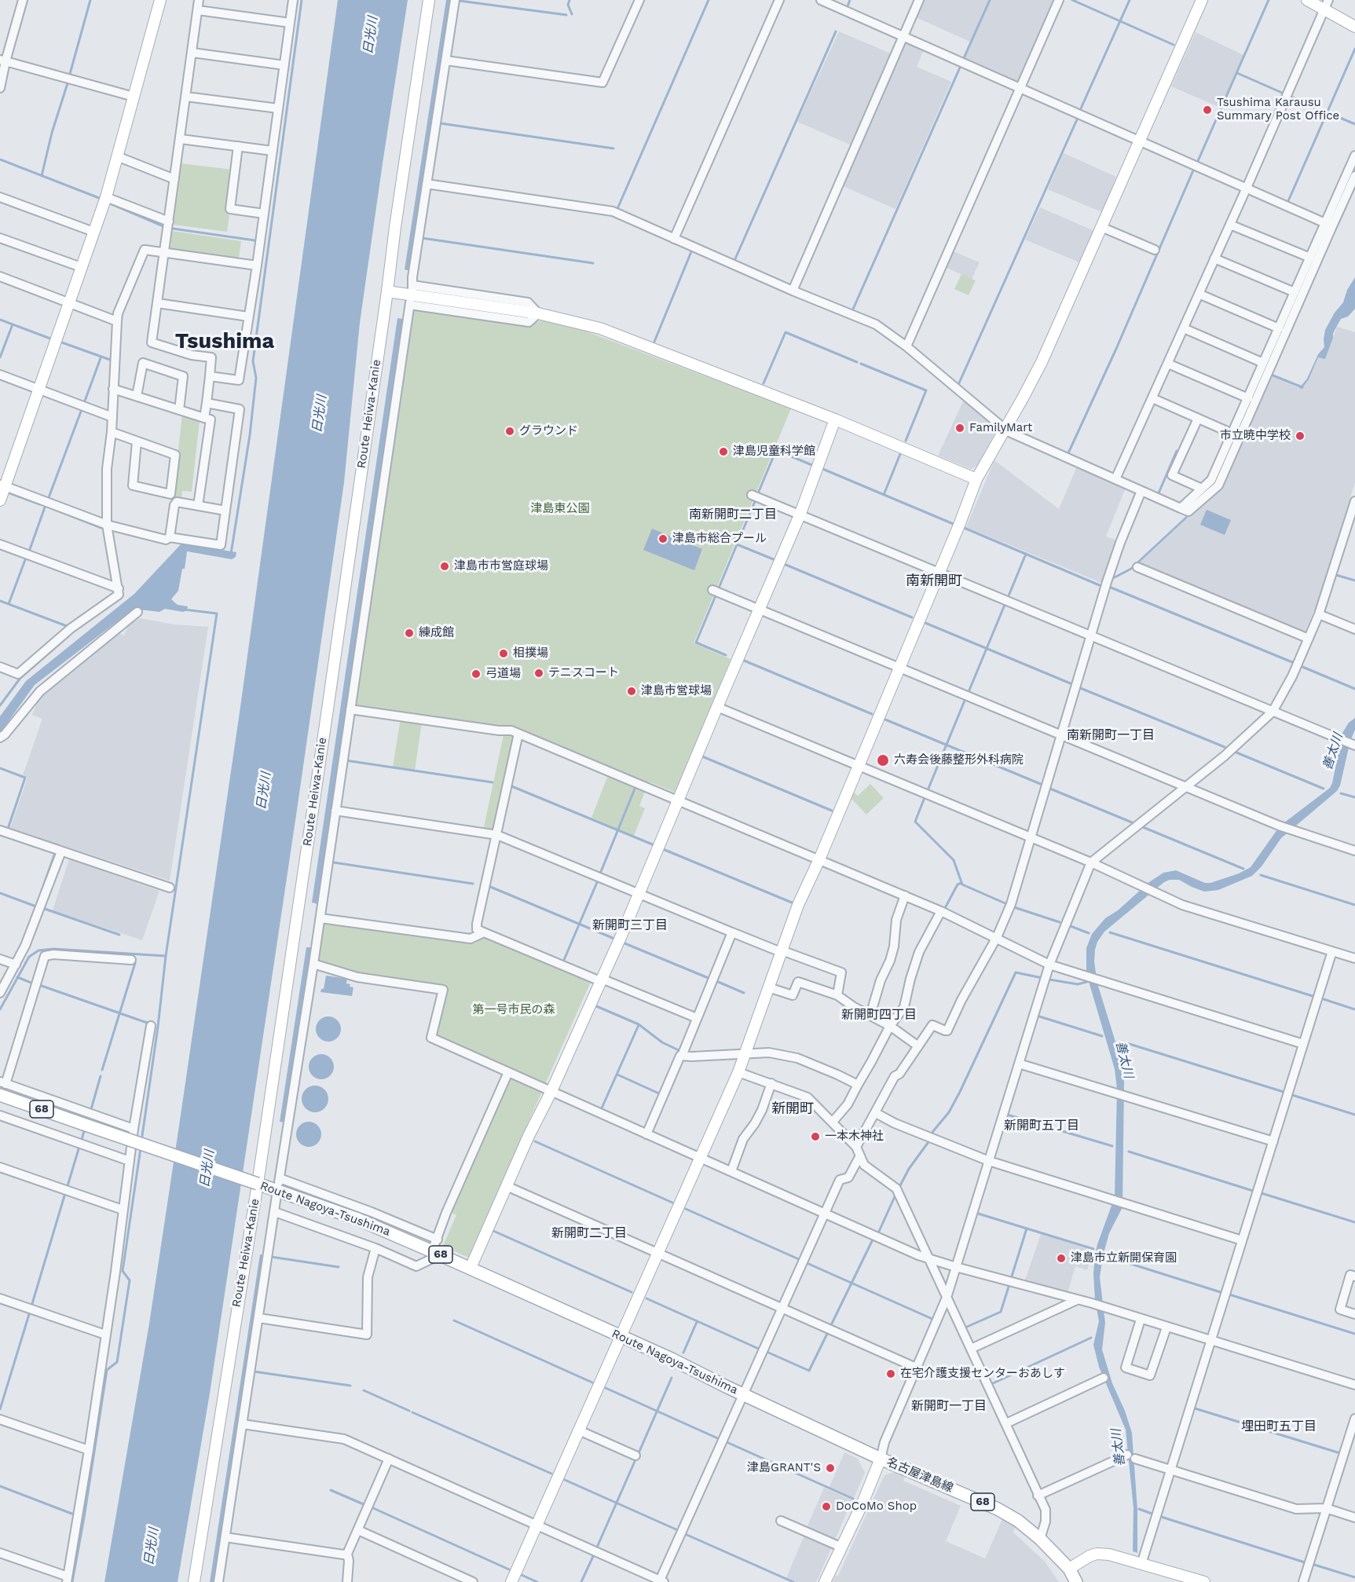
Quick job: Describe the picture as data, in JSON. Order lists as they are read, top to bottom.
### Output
{
  "streets": {
    "main road": ["68", "Route Nagoya-Tsushima", "名古屋津島線"],
    "street": ["Route Heiwa-Kanie"]
  },
  "crossings": [
    ["Route Heiwa-Kanie", "Route Nagoya-Tsushima"],
    ["Route Nagoya-Tsushima", "名古屋津島線"]
  ],
  "districts": [
    "Tsushima",
    "南新開町二丁目",
    "南新開町",
    "南新開町一丁目",
    "新開町三丁目",
    "新開町四丁目",
    "新開町",
    "新開町五丁目",
    "新開町二丁目",
    "新開町一丁目",
    "埋田町五丁目"
  ],
  "water": ["日光川", "善太川"],
  "parks": ["津島東公園", "第一号市民の森"],
  "places": [
    "Tsushima Karausu Summary Post Office",
    "FamilyMart",
    "グラウンド",
    "市立暁中学校",
    "津島児童科学館",
    "津島市総合プール",
    "津島市市営庭球場",
    "練成館",
    "相撲場",
    "テニスコート",
    "弓道場",
    "津島市営球場",
    "六寿会後藤整形外科病院",
    "一本木神社",
    "津島市立新開保育園",
    "在宅介護支援センターおあしす",
    "津島GRANT'S",
    "DoCoMo Shop"
  ]
}
